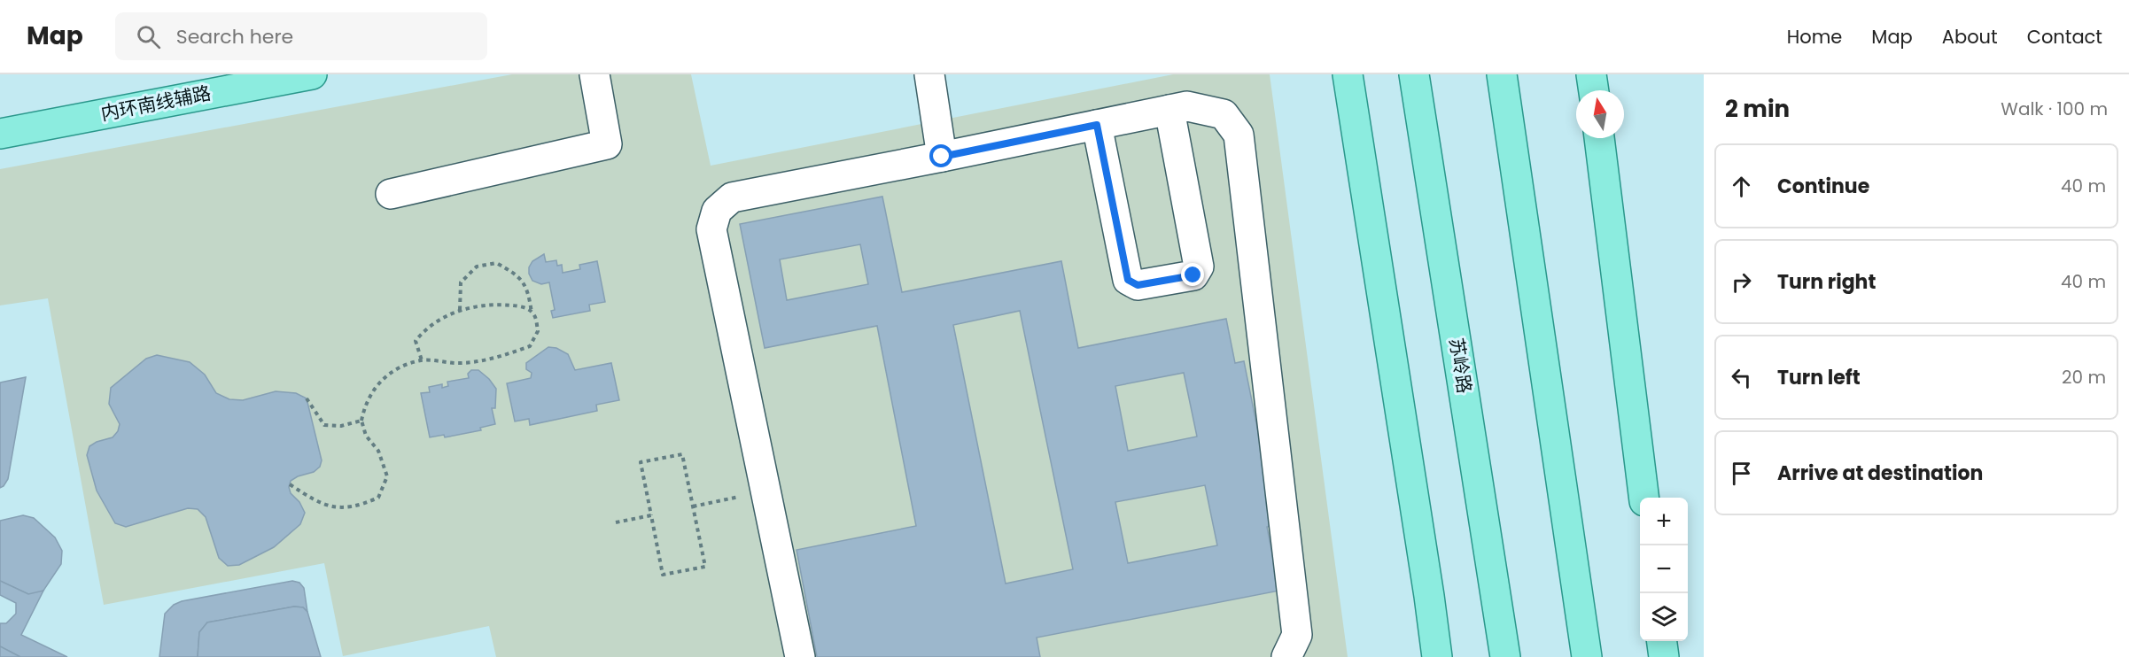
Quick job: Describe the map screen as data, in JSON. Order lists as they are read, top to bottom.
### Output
{
  "streets": {
    "main road": ["内环南线辅路", "苏岭路"]
  },
  "north": "top",
  "page": {
    "header": "Map",
    "search": "Search here",
    "nav": [
      "Home",
      "Map",
      "About",
      "Contact"
    ],
    "heading": ["2 min", "Walk · 100 m"],
    "list": [
      ["Continue", "40 m"],
      ["Turn right", "40 m"],
      ["Turn left", "20 m"],
      "Arrive at destination"
    ],
    "map_buttons": ["+", "−"]
  }
}
